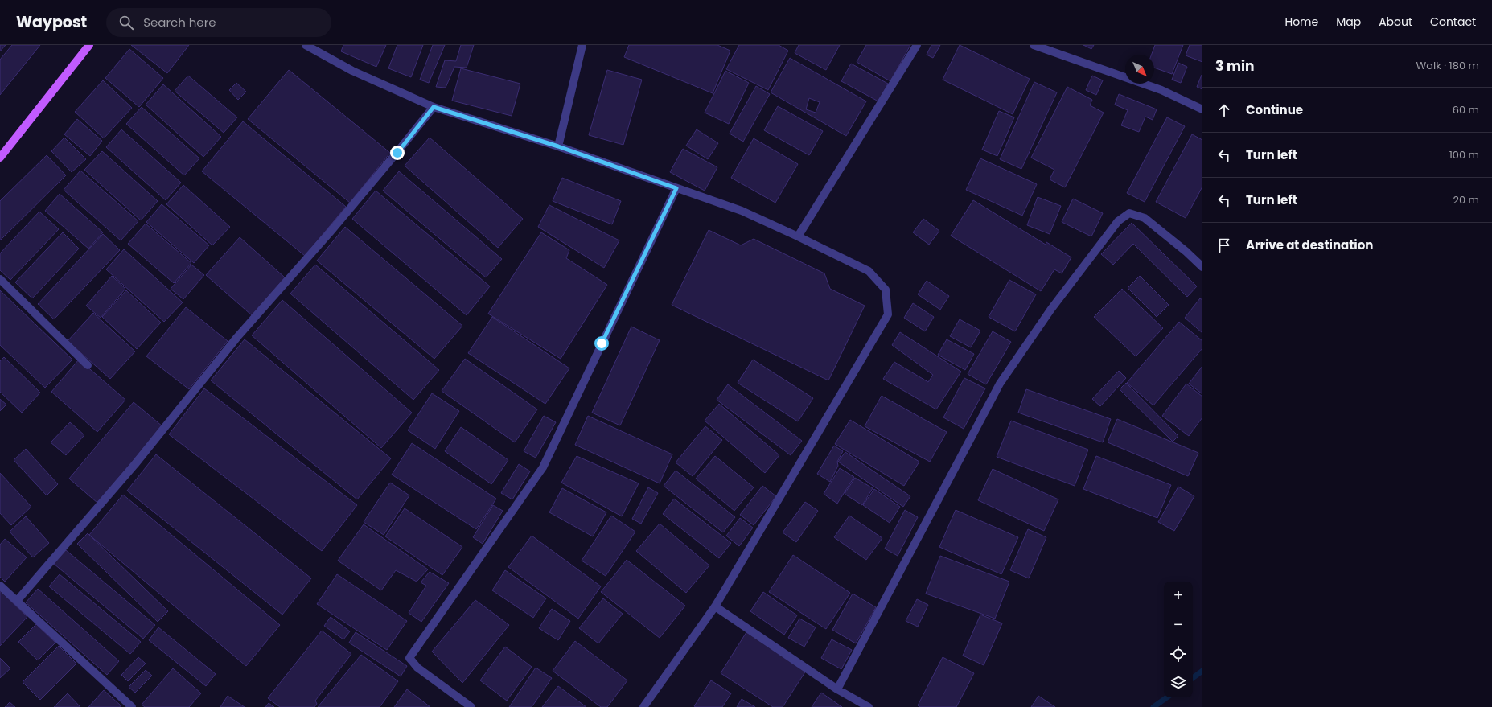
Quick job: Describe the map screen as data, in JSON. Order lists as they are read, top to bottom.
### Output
{
  "north": "bottom right",
  "page": {
    "header": "Waypost",
    "search": "Search here",
    "nav": [
      "Home",
      "Map",
      "About",
      "Contact"
    ],
    "heading": ["3 min", "Walk · 180 m"],
    "list": [
      ["Continue", "60 m"],
      ["Turn left", "100 m"],
      ["Turn left", "20 m"],
      "Arrive at destination"
    ],
    "map_buttons": ["+", "−"]
  }
}
